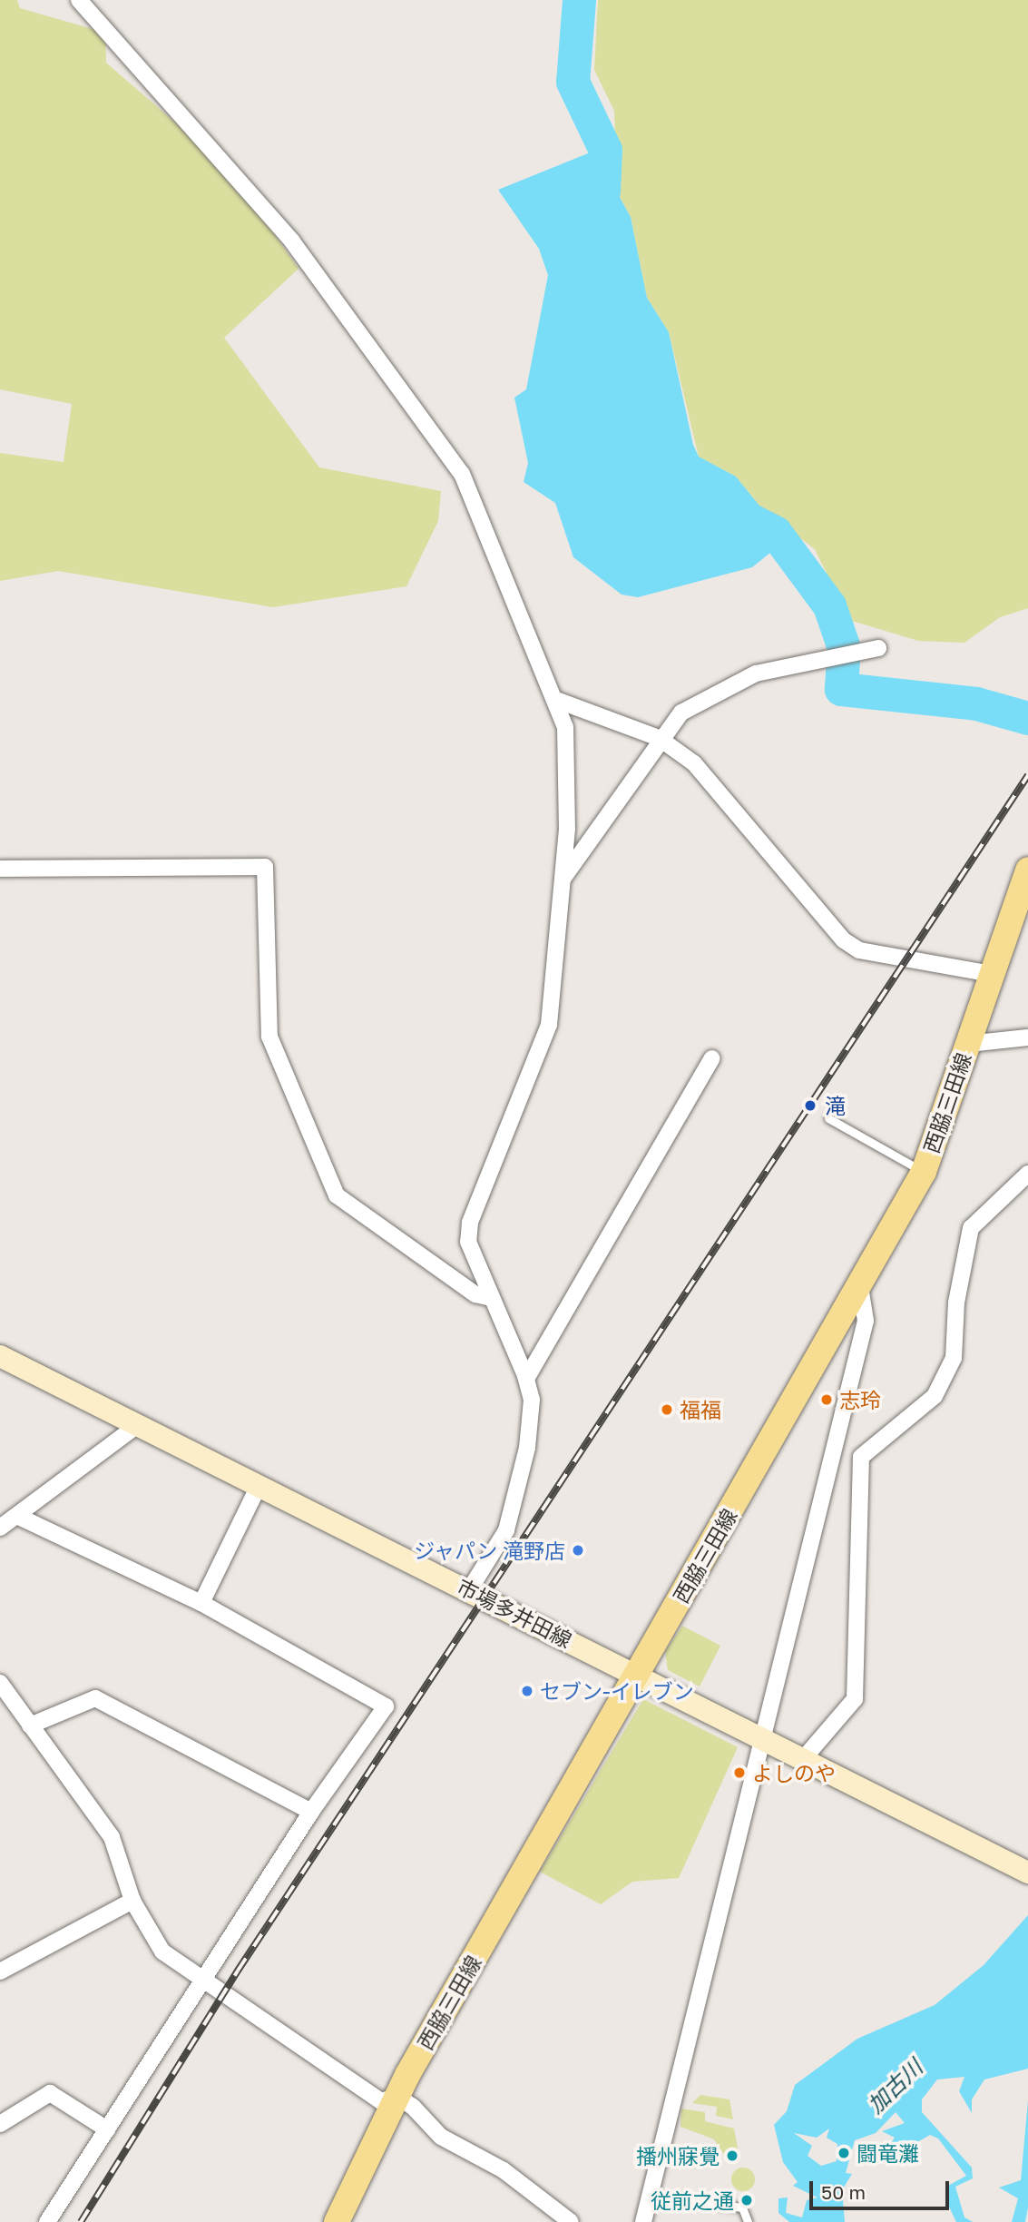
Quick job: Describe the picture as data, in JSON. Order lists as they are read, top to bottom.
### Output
{
  "streets": {
    "main road": ["西脇三田線", "市場多井田線"]
  },
  "crossings": [
    ["西脇三田線", "市場多井田線"]
  ],
  "water": ["加古川"],
  "places": [
    "滝",
    "志玲",
    "福福",
    "ジャパン 滝野店",
    "セブン-イレブン",
    "よしのや",
    "闘竜灘",
    "播州寐覺",
    "従前之通"
  ],
  "scale_bar": "50 m"
}
